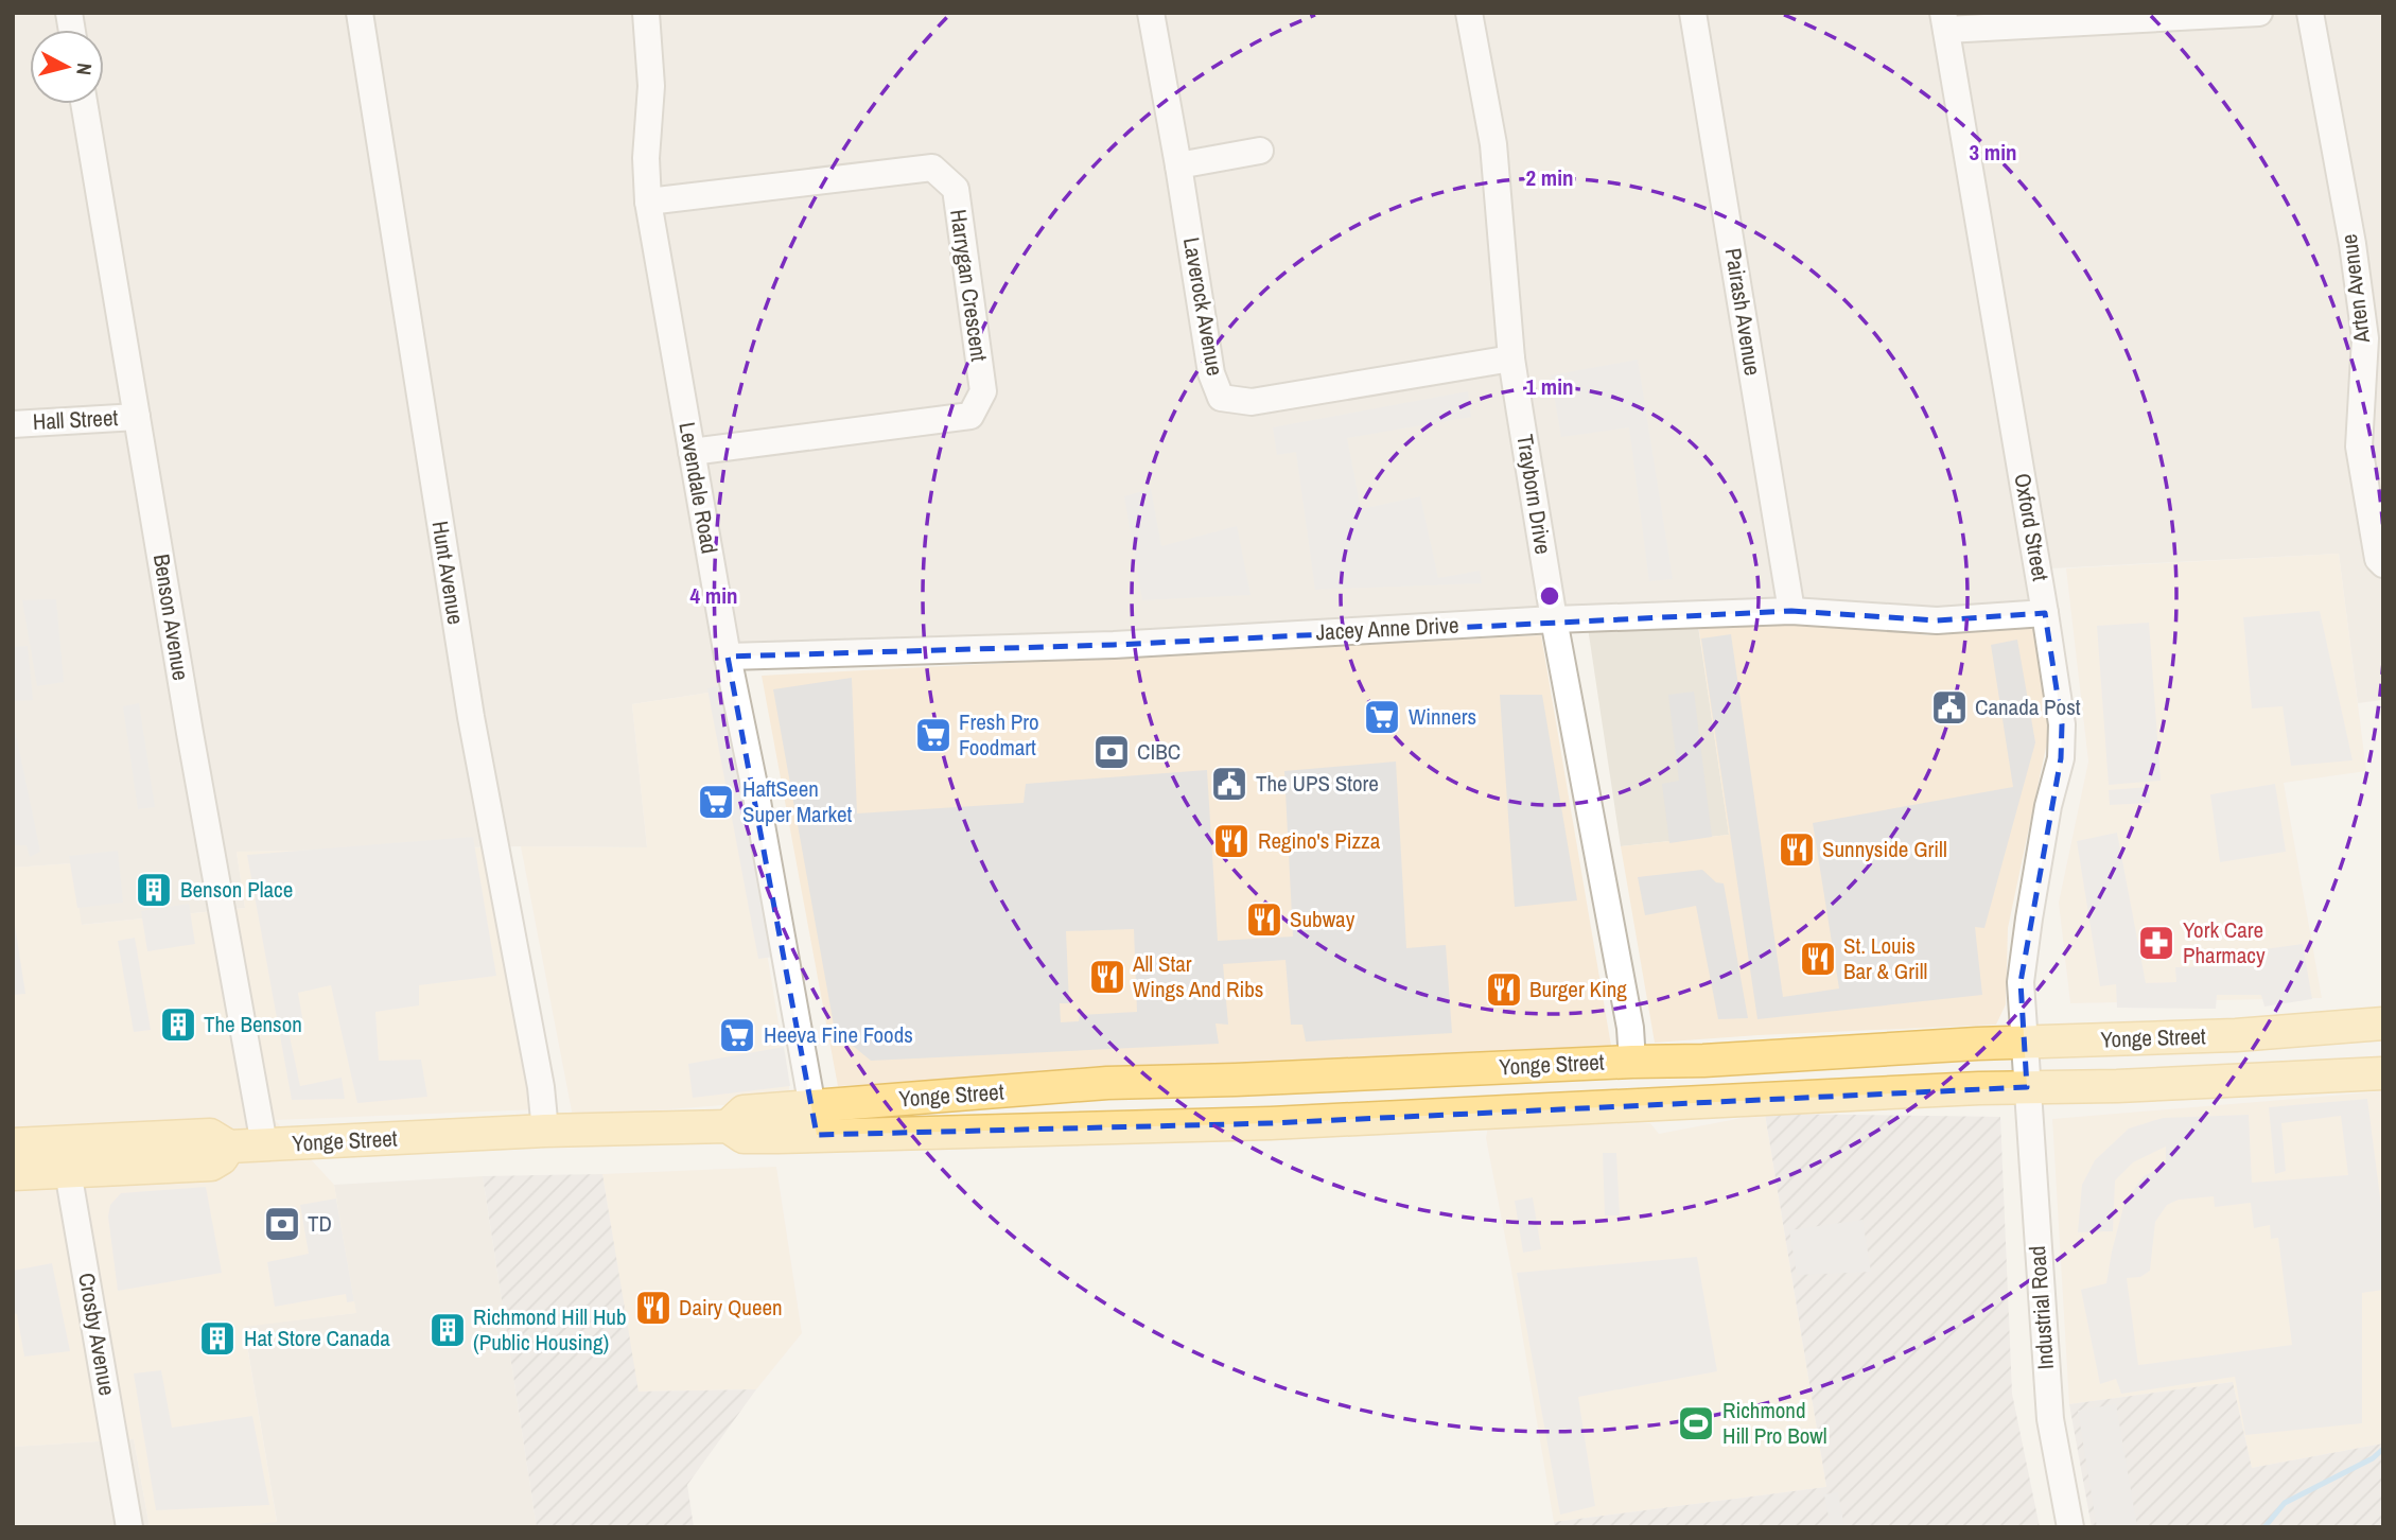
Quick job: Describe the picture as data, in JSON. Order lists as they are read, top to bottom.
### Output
{
  "streets": {
    "main road": ["Yonge Street"],
    "street": [
      "Harrygan Crescent",
      "Arten Avenue",
      "Laverock Avenue",
      "Pairash Avenue",
      "Hall Street",
      "Levendale Road",
      "Trayborn Drive",
      "Oxford Street",
      "Hunt Avenue",
      "Benson Avenue",
      "Jacey Anne Drive",
      "Industrial Road",
      "Crosby Avenue"
    ]
  },
  "crossings": [
    ["Harrygan Crescent", "Levendale Road"],
    ["Laverock Avenue", "Trayborn Drive"],
    ["Pairash Avenue", "Jacey Anne Drive"],
    ["Hall Street", "Benson Avenue"],
    ["Levendale Road", "Jacey Anne Drive"],
    ["Levendale Road", "Yonge Street"],
    ["Trayborn Drive", "Jacey Anne Drive"],
    ["Trayborn Drive", "Yonge Street"],
    ["Oxford Street", "Jacey Anne Drive"],
    ["Oxford Street", "Yonge Street"],
    ["Oxford Street", "Industrial Road"],
    ["Hunt Avenue", "Yonge Street"],
    ["Benson Avenue", "Yonge Street"],
    ["Yonge Street", "Industrial Road"],
    ["Yonge Street", "Crosby Avenue"]
  ],
  "places": {
    "public building": ["Canada Post", "The UPS Store"],
    "supermarket": [
      "Winners",
      "Fresh Pro Foodmart",
      "HaftSeen Super Market",
      "Heeva Fine Foods"
    ],
    "bank": ["CIBC", "TD"],
    "restaurant": [
      "Regino's Pizza",
      "Sunnyside Grill",
      "Subway",
      "St. Louis Bar & Grill",
      "All Star Wings And Ribs",
      "Burger King",
      "Dairy Queen"
    ],
    "building": [
      "Benson Place",
      "The Benson",
      "Richmond Hill Hub (Public Housing)",
      "Hat Store Canada"
    ],
    "pharmacy": ["York Care Pharmacy"],
    "sports": ["Richmond Hill Pro Bowl"]
  },
  "north": "right",
  "rings": [
    "3 min",
    "2 min",
    "1 min",
    "4 min"
  ]
}
